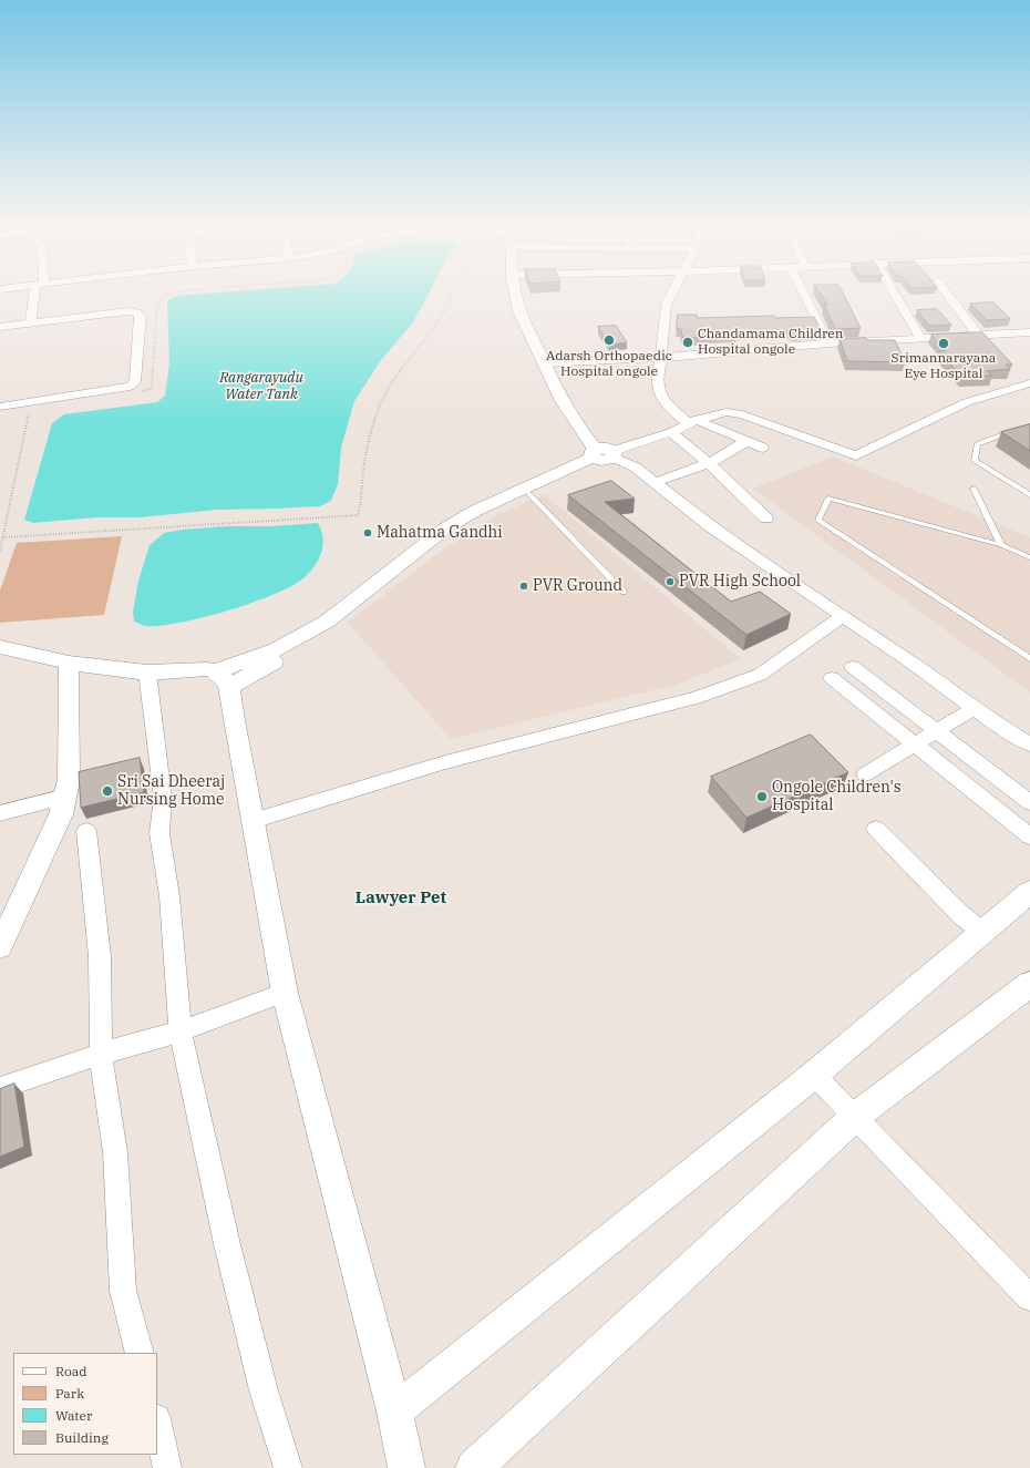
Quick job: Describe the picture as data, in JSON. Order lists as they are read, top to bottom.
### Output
{
  "districts": ["Lawyer Pet"],
  "water": ["Rangarayudu Water Tank"],
  "places": [
    "Adarsh Orthopaedic Hospital ongole",
    "Chandamama Children Hospital ongole",
    "Srimannarayana Eye Hospital",
    "Mahatma Gandhi",
    "PVR High School",
    "PVR Ground",
    "Sri Sai Dheeraj Nursing Home",
    "Ongole Children's Hospital"
  ],
  "legend": [
    "Road",
    "Park",
    "Water",
    "Building"
  ]
}
